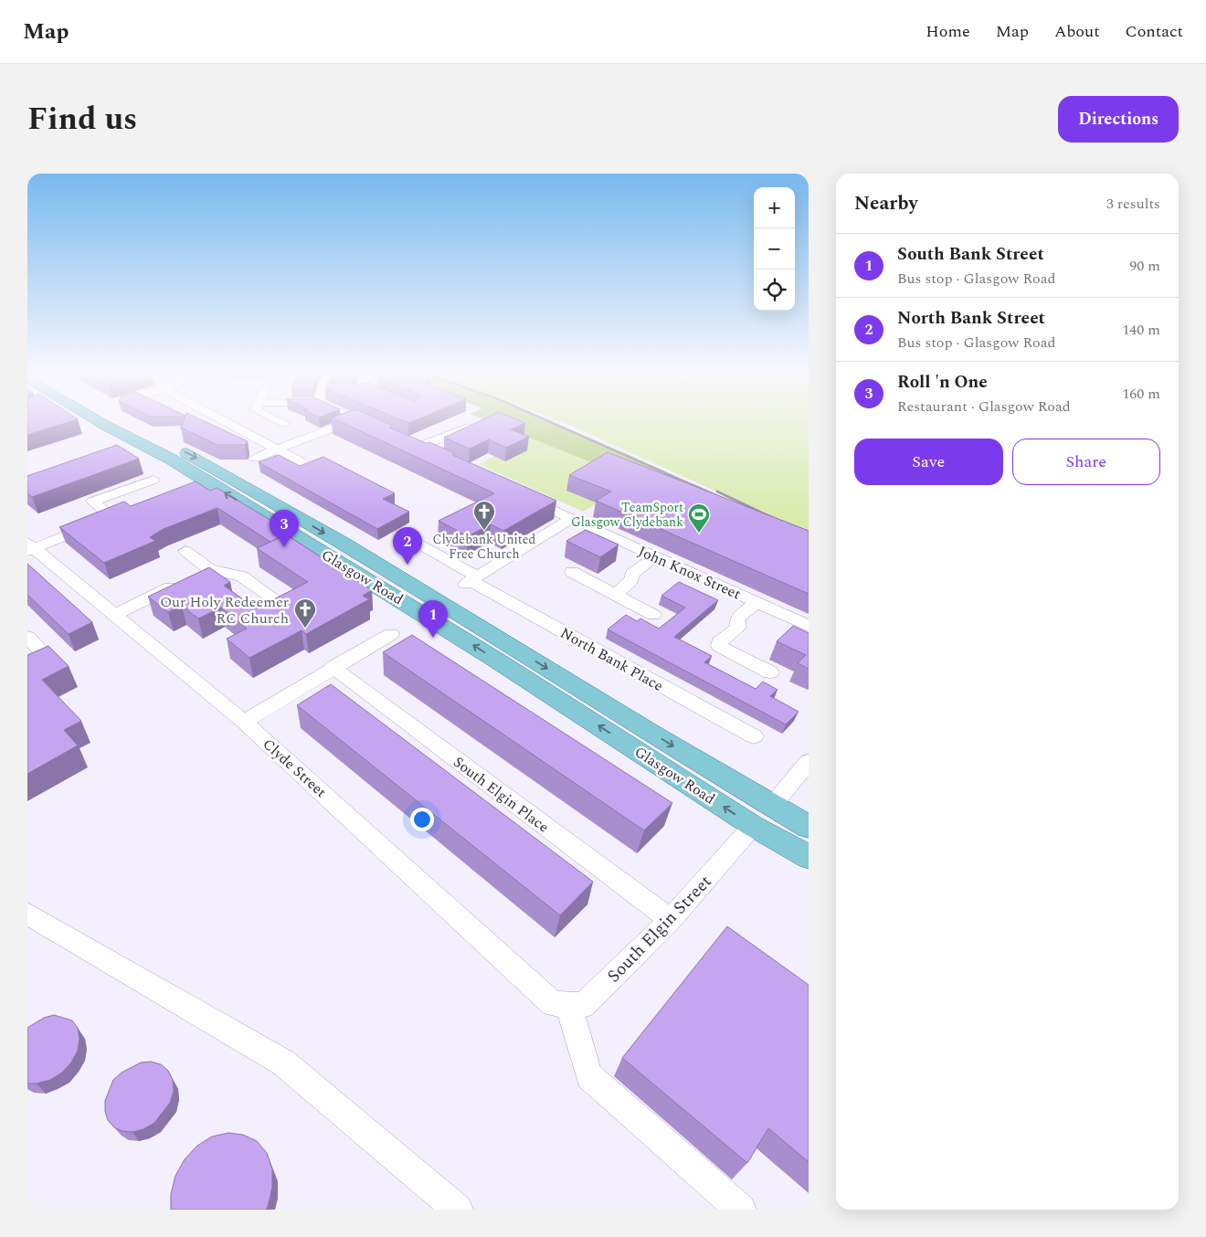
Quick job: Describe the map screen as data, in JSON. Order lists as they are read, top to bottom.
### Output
{
  "streets": {
    "main road": ["Glasgow Road"],
    "street": [
      "John Knox Street",
      "North Bank Place",
      "Clyde Street",
      "South Elgin Place",
      "South Elgin Street"
    ]
  },
  "crossings": [
    ["Glasgow Road", "South Elgin Street"],
    ["Clyde Street", "South Elgin Street"],
    ["South Elgin Place", "South Elgin Street"]
  ],
  "places": {
    "church": ["Clydebank United Free Church", "Our Holy Redeemer RC Church"],
    "sports": ["TeamSport Glasgow Clydebank"]
  },
  "page": {
    "header": "Map",
    "nav": [
      "Home",
      "Map",
      "About",
      "Contact"
    ],
    "title": "Find us",
    "buttons": [
      "Directions",
      ["Save", "Share"]
    ],
    "heading": ["Nearby", "3 results"],
    "map_buttons": ["+", "−"],
    "list": [
      {
        "mark": "1",
        "name": "South Bank Street",
        "note": "Bus stop · Glasgow Road",
        "value": "90 m"
      },
      {
        "mark": "2",
        "name": "North Bank Street",
        "note": "Bus stop · Glasgow Road",
        "value": "140 m"
      },
      {
        "mark": "3",
        "name": "Roll 'n One",
        "note": "Restaurant · Glasgow Road",
        "value": "160 m"
      }
    ],
    "pins": ["3", "2", "1"]
  }
}
